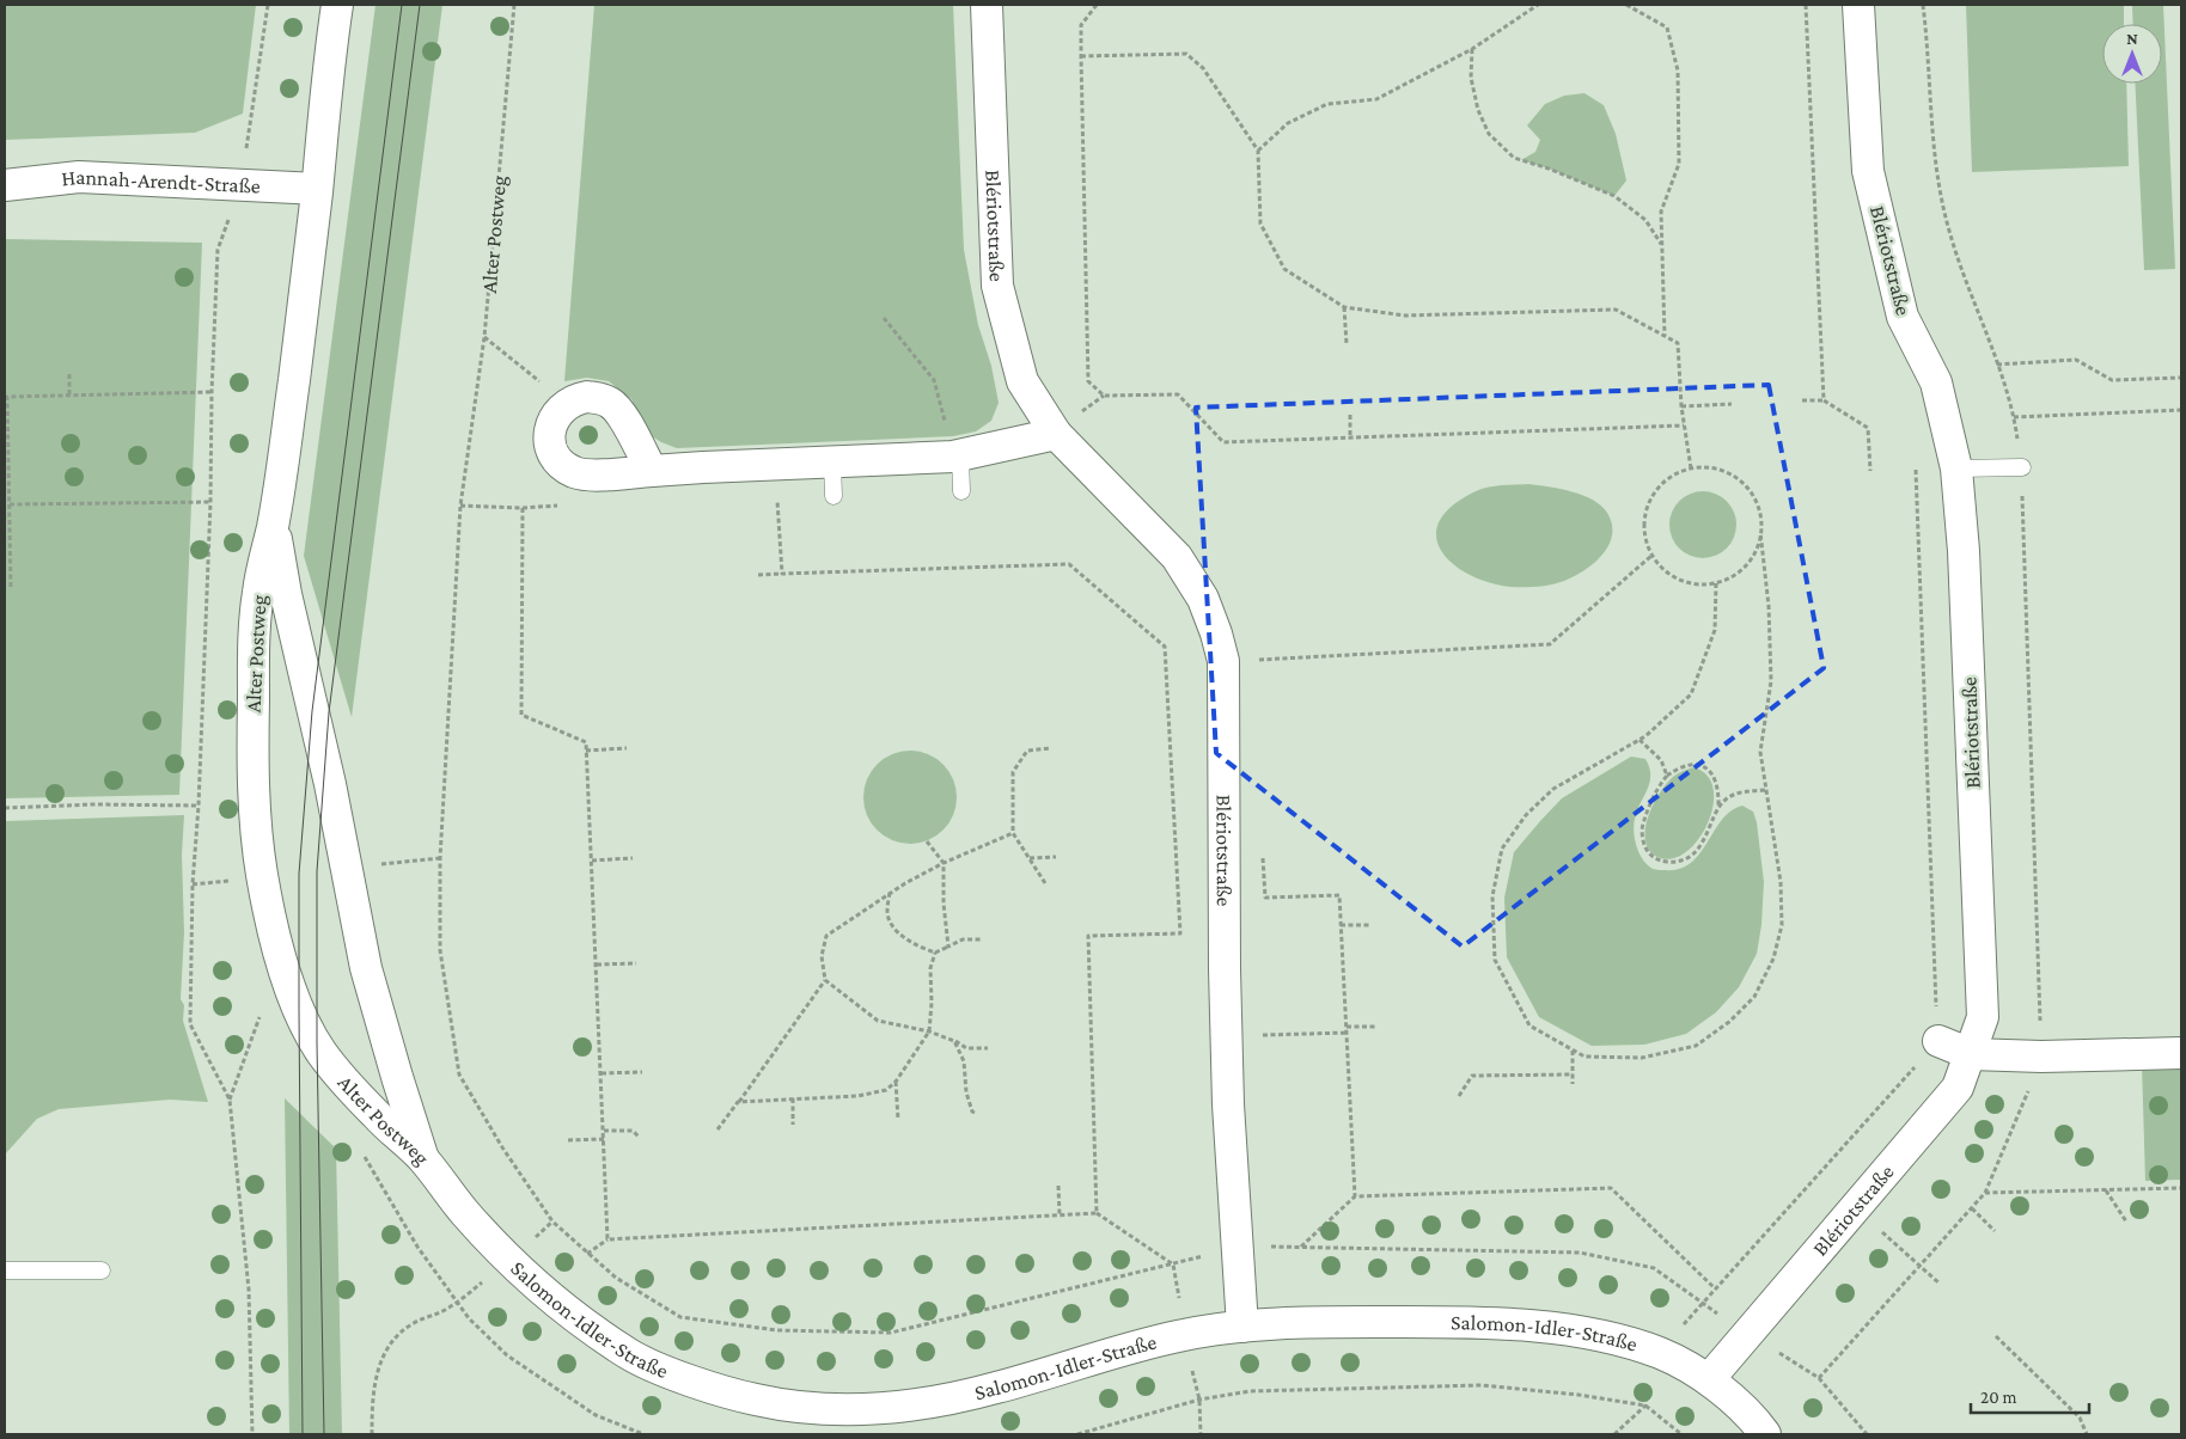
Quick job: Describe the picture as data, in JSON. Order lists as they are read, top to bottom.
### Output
{
  "streets": {
    "street": [
      "Hannah-Arendt-Straße",
      "Blériotstraße",
      "Alter Postweg",
      "Salomon-Idler-Straße"
    ]
  },
  "crossings": [
    ["Hannah-Arendt-Straße", "Alter Postweg"],
    ["Blériotstraße", "Alter Postweg"],
    ["Blériotstraße", "Salomon-Idler-Straße"],
    ["Alter Postweg", "Salomon-Idler-Straße"]
  ],
  "scale_bar": "20 m",
  "north": "top"
}
